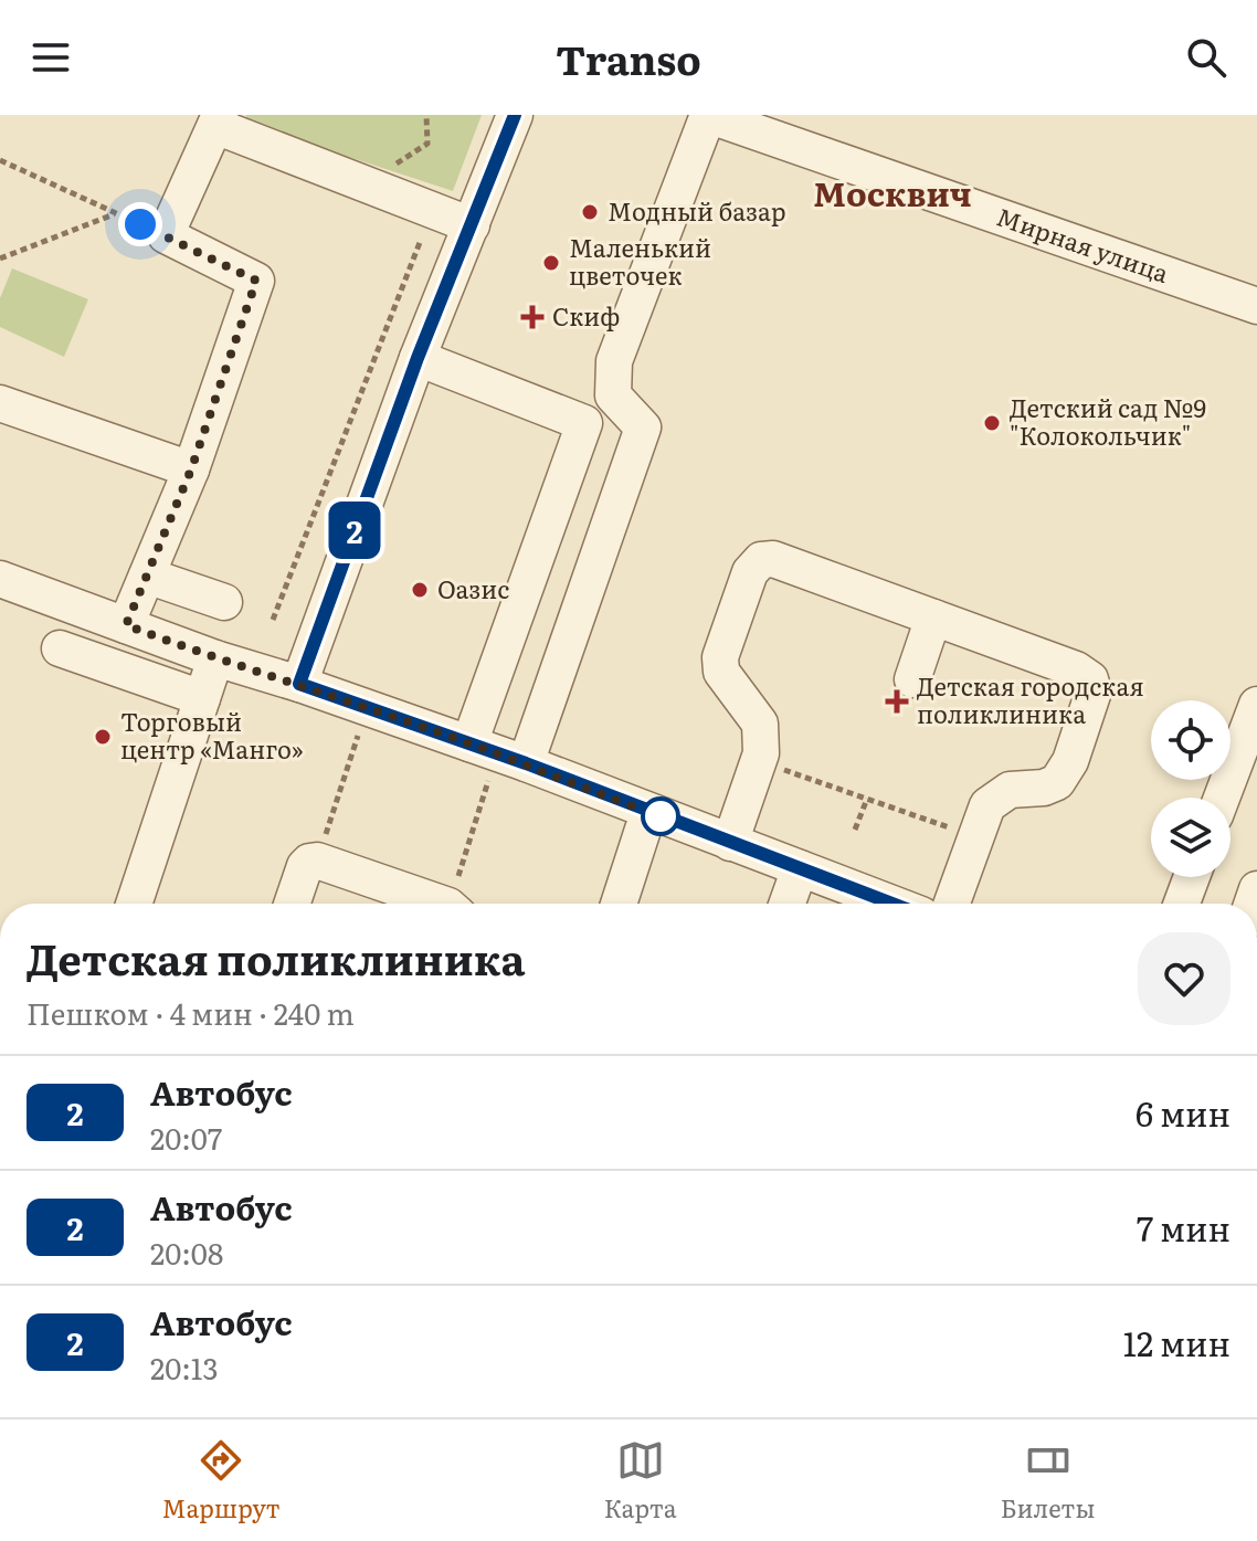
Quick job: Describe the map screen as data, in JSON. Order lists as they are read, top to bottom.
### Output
{
  "streets": {
    "street": ["Мирная улица"]
  },
  "districts": ["Москвич"],
  "places": {
    "other": [
      "Модный базар",
      "Маленький цветочек",
      "Детский сад №9 \"Колокольчик\"",
      "Оазис",
      "Торговый центр «Манго»"
    ],
    "health": ["Скиф", "Детская городская поликлиника"]
  },
  "lines": ["bus line 2"],
  "page": {
    "header": "Transo",
    "on_map": "2",
    "heading": ["Детская поликлиника", "Пешком · 4 мин · 240 m"],
    "list": [
      {
        "mark": "2",
        "name": "Автобус",
        "note": "20:07",
        "value": "6 мин"
      },
      {
        "mark": "2",
        "name": "Автобус",
        "note": "20:08",
        "value": "7 мин"
      },
      {
        "mark": "2",
        "name": "Автобус",
        "note": "20:13",
        "value": "12 мин"
      }
    ],
    "tabs": ["Маршрут", "Карта", "Билеты"]
  }
}
